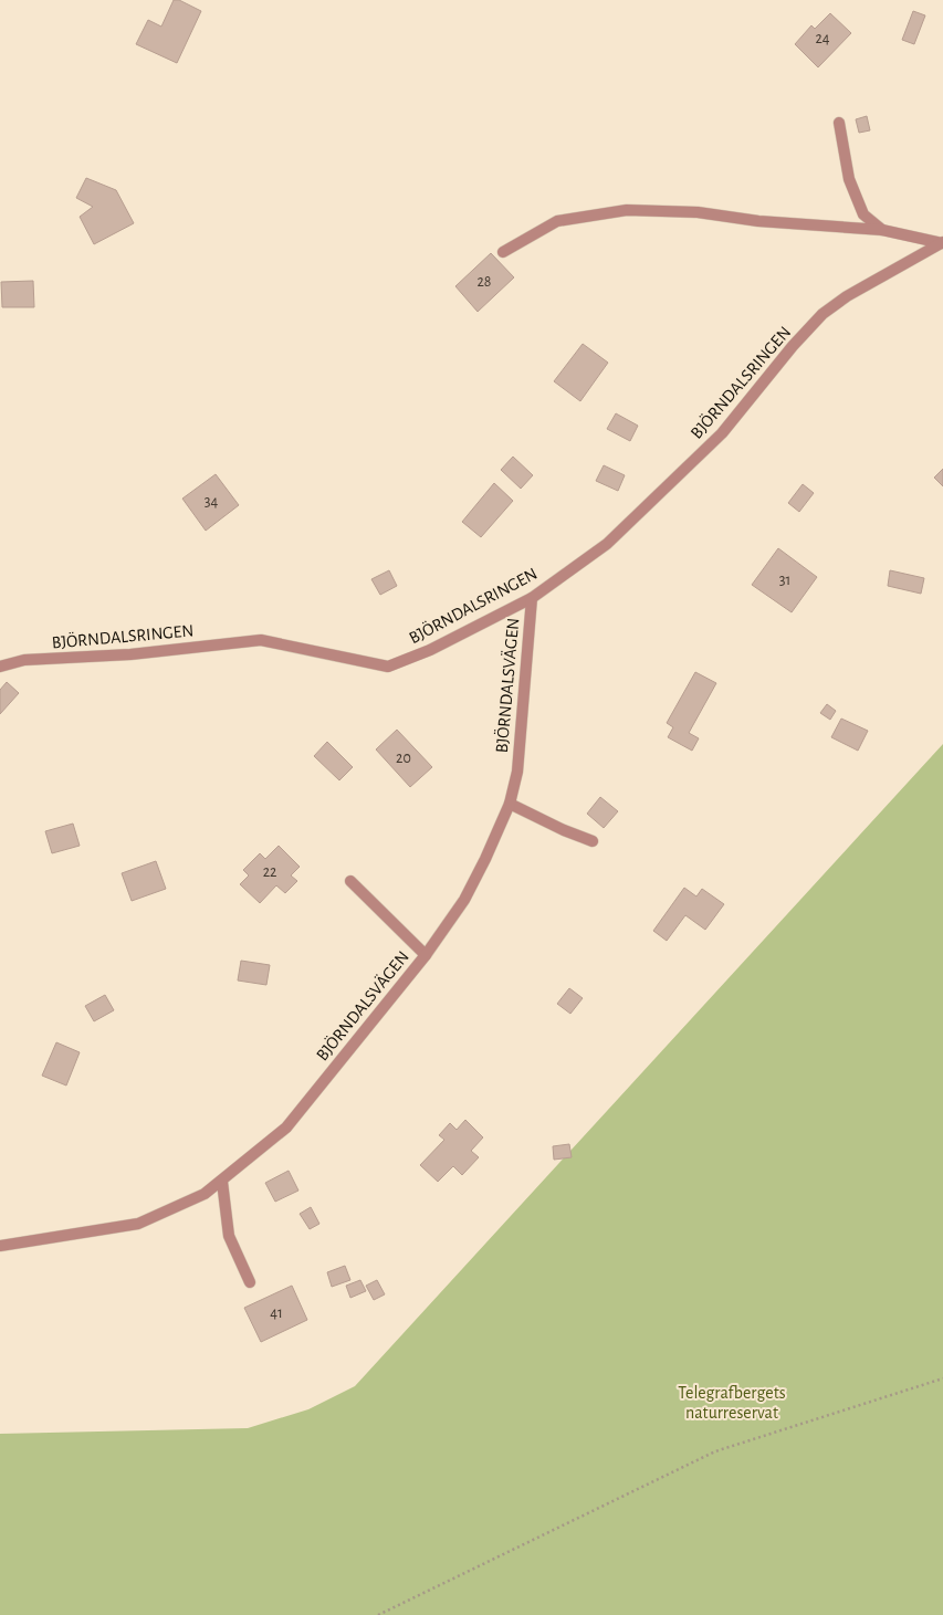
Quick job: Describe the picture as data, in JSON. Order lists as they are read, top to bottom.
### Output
{
  "streets": {
    "street": ["BJÖRNDALSRINGEN", "BJÖRNDALSVÄGEN"]
  },
  "crossings": [
    ["BJÖRNDALSRINGEN", "BJÖRNDALSVÄGEN"]
  ],
  "parks": ["Telegrafbergets naturreservat"],
  "house_numbers": [
    "24",
    "28",
    "34",
    "31",
    "20",
    "22",
    "41"
  ]
}
